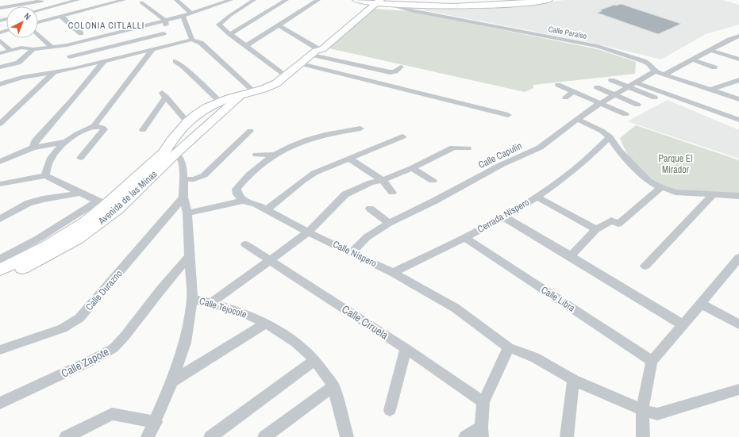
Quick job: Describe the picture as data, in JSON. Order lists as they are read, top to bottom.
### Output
{
  "streets": {
    "street": [
      "Calle Paraíso",
      "Calle Capulín",
      "Avenida de las Minas",
      "Cerrada Níspero",
      "Calle Níspero",
      "Calle Durazno",
      "Calle Libra",
      "Calle Tejocote",
      "Calle Ciruela",
      "Calle Zapote"
    ]
  },
  "crossings": [
    ["Calle Paraíso", "Calle Capulín"],
    ["Calle Paraíso", "Avenida de las Minas"],
    ["Calle Capulín", "Calle Níspero"],
    ["Avenida de las Minas", "Calle Tejocote"],
    ["Cerrada Níspero", "Calle Níspero"],
    ["Cerrada Níspero", "Calle Libra"],
    ["Calle Durazno", "Calle Tejocote"],
    ["Calle Tejocote", "Calle Zapote"]
  ],
  "districts": ["COLONIA CITLALLI"],
  "parks": ["Parque El Mirador"],
  "north": "top right"
}
